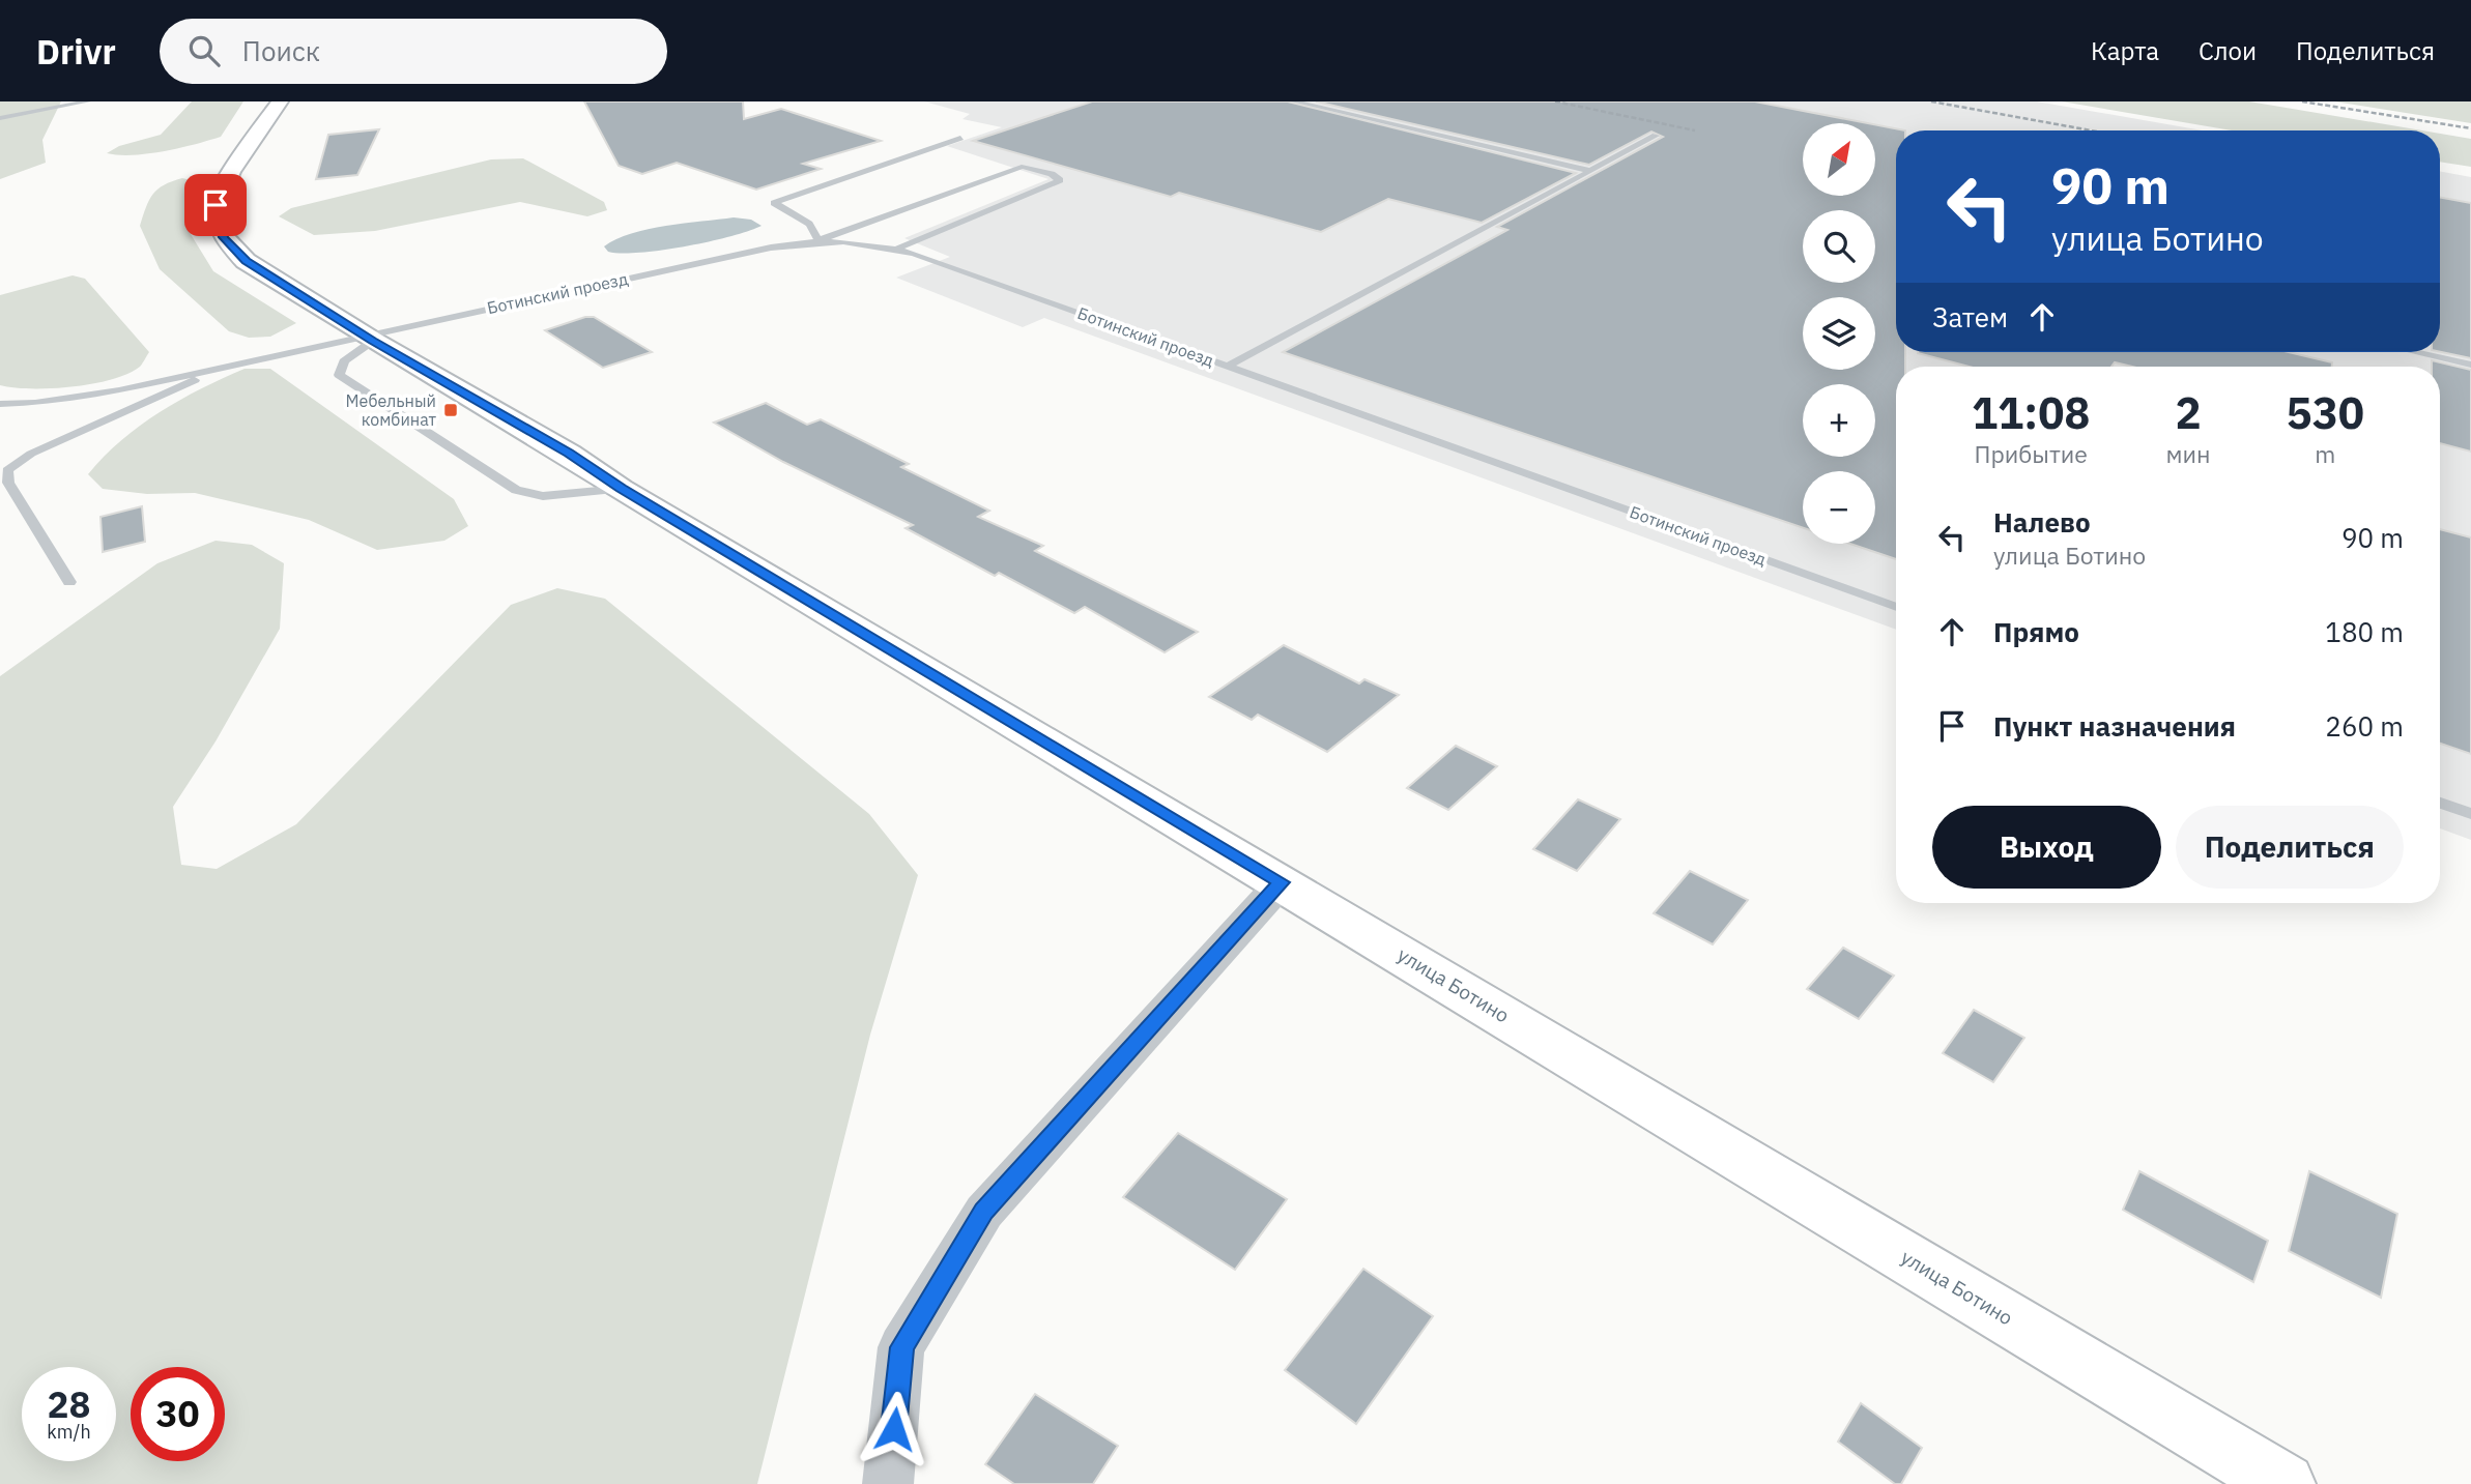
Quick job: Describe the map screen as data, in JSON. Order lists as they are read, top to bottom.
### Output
{
  "streets": {
    "main road": ["улица Ботино"],
    "lane": ["Ботинский проезд"]
  },
  "crossings": [
    ["Ботинский проезд", "улица Ботино"]
  ],
  "places": {
    "transit": ["Мебельный комбинат"]
  },
  "north": "top right",
  "page": {
    "header": "Drivr",
    "search": "Поиск",
    "nav": ["Карта", "Слои", "Поделиться"],
    "map_buttons": ["+", "−"],
    "turn": ["90 m", "улица Ботино"],
    "then": "Затем",
    "eta": [
      "11:08",
      "Прибытие",
      "2",
      "мин",
      "530",
      "m"
    ],
    "list": [
      {
        "name": "Налево",
        "note": "улица Ботино",
        "value": "90 m"
      },
      {
        "name": "Прямо",
        "value": "180 m"
      },
      {
        "name": "Пункт назначения",
        "value": "260 m"
      }
    ],
    "buttons": ["Выход", "Поделиться"],
    "speed": "28 km/h",
    "limit": "30"
  }
}
